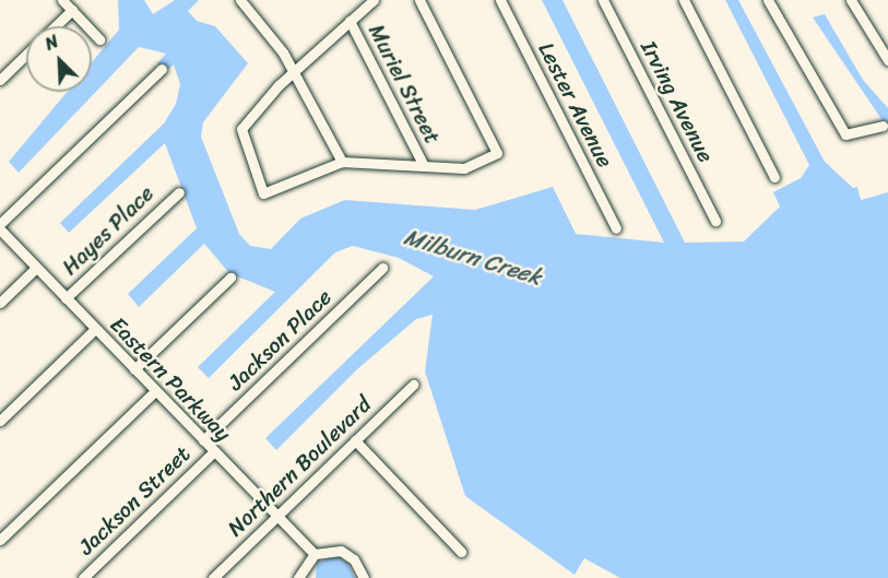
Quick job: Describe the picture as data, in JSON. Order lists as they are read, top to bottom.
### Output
{
  "streets": {
    "street": [
      "Muriel Street",
      "Irving Avenue",
      "Lester Avenue",
      "Hayes Place",
      "Jackson Place",
      "Eastern Parkway",
      "Northern Boulevard",
      "Jackson Street"
    ]
  },
  "crossings": [
    ["Hayes Place", "Eastern Parkway"],
    ["Jackson Place", "Eastern Parkway"],
    ["Eastern Parkway", "Northern Boulevard"],
    ["Eastern Parkway", "Jackson Street"]
  ],
  "water": ["Milburn Creek"],
  "north": "top left"
}
